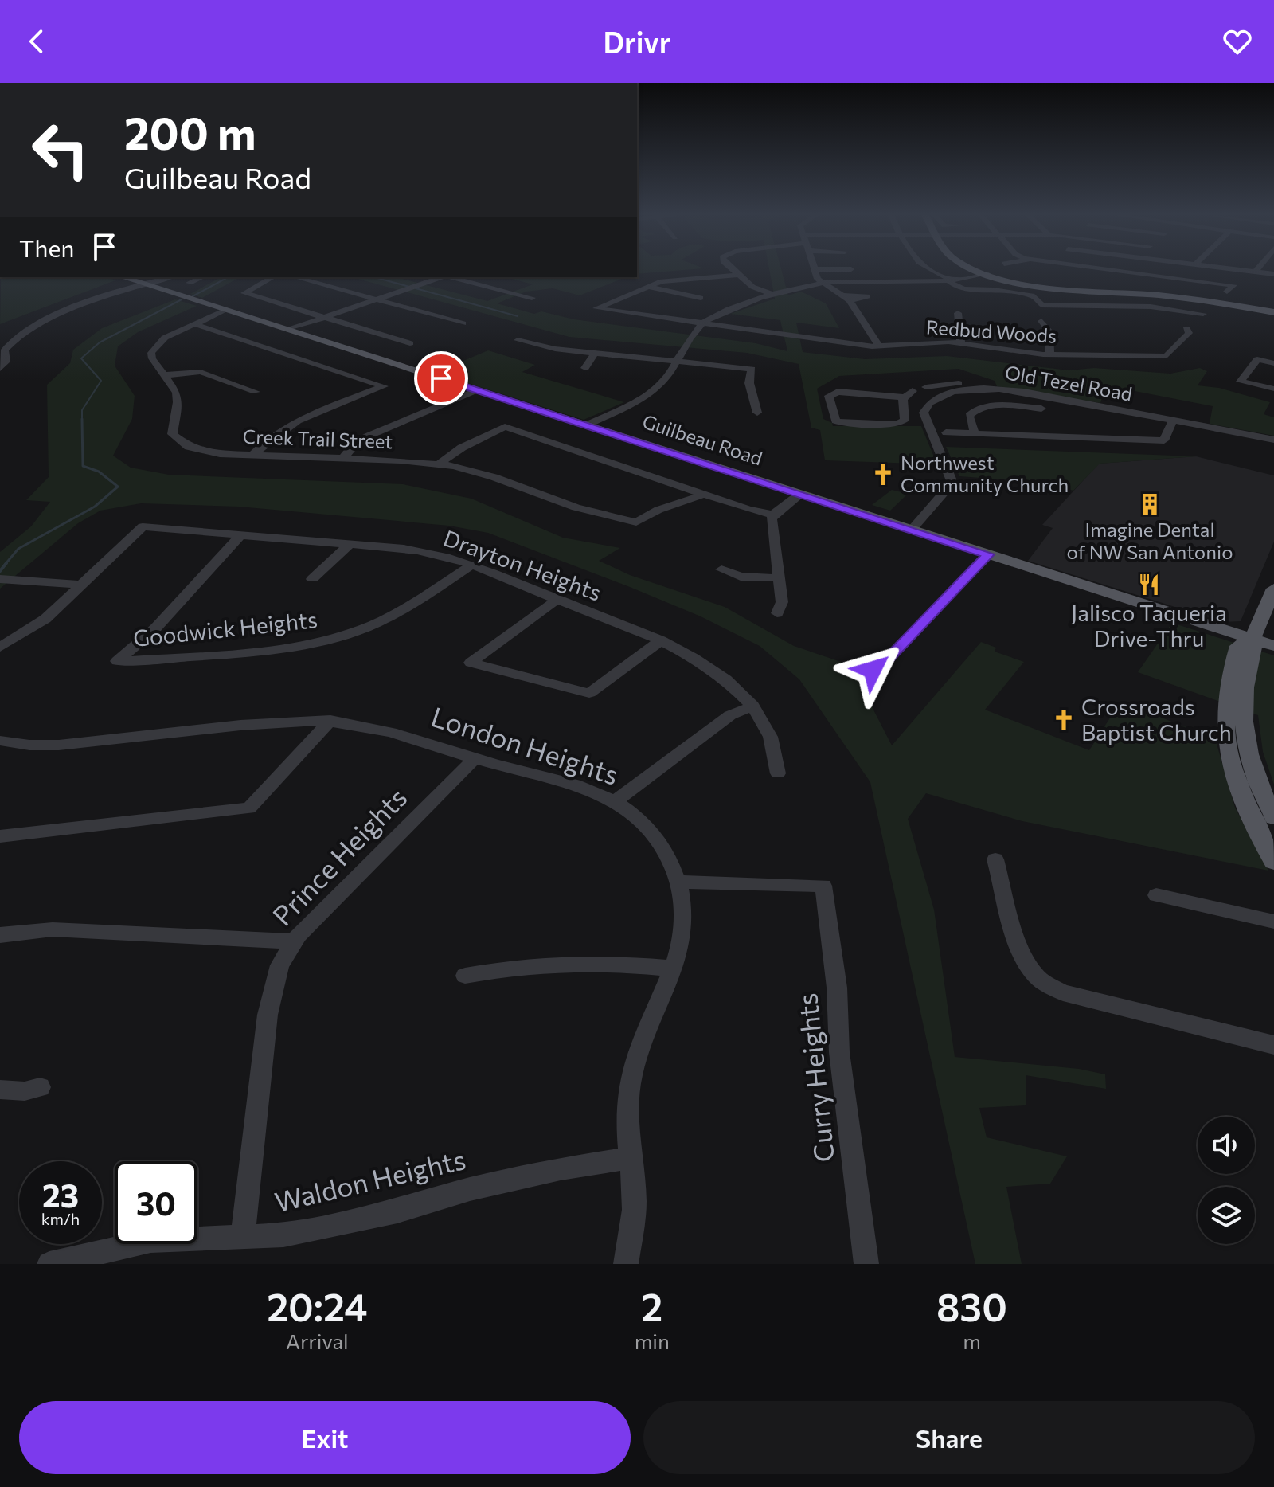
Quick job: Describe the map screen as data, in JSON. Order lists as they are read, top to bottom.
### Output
{
  "streets": {
    "main road": ["Guilbeau Road"],
    "street": [
      "Redbud Woods",
      "Old Tezel Road",
      "Creek Trail Street",
      "Drayton Heights",
      "Goodwick Heights",
      "London Heights",
      "Prince Heights",
      "Curry Heights",
      "Waldon Heights"
    ]
  },
  "crossings": [
    ["Creek Trail Street", "Guilbeau Road"],
    ["Drayton Heights", "Goodwick Heights"],
    ["London Heights", "Prince Heights"],
    ["London Heights", "Curry Heights"],
    ["London Heights", "Waldon Heights"],
    ["Prince Heights", "Waldon Heights"]
  ],
  "places": {
    "church": ["Northwest Community Church", "Crossroads Baptist Church"],
    "building": ["Imagine Dental of NW San Antonio"],
    "restaurant": ["Jalisco Taqueria Drive-Thru"]
  },
  "page": {
    "header": "Drivr",
    "turn": ["200 m", "Guilbeau Road"],
    "then": "Then",
    "speed": "23 km/h",
    "limit": "30",
    "eta": [
      "20:24",
      "Arrival",
      "2",
      "min",
      "830",
      "m"
    ],
    "buttons": ["Exit", "Share"]
  }
}
